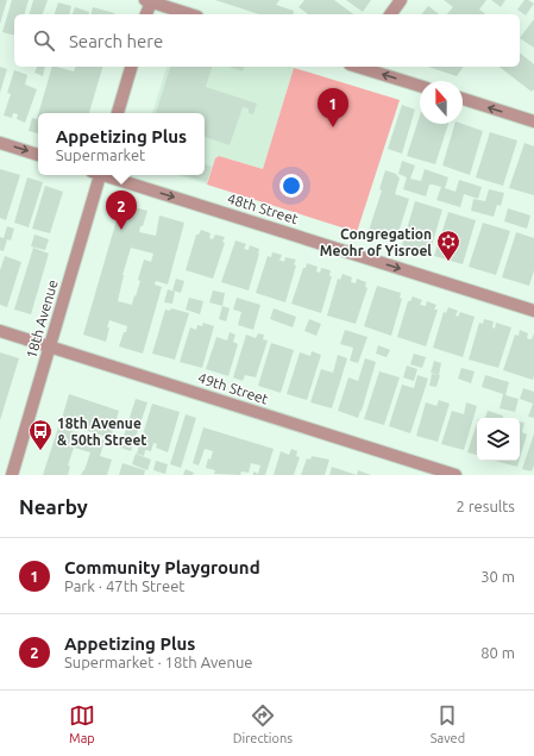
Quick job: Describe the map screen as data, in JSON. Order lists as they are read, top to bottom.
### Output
{
  "streets": {
    "street": ["48th Street", "18th Avenue", "49th Street"]
  },
  "crossings": [
    ["18th Avenue", "49th Street"]
  ],
  "one_way": ["48th Street"],
  "places": {
    "synagogue": ["Congregation Meohr of Yisroel"],
    "bus stop": ["18th Avenue & 50th Street"]
  },
  "north": "top",
  "page": {
    "search": "Search here",
    "pins": ["1", "2"],
    "popup": ["Appetizing Plus", "Supermarket"],
    "heading": ["Nearby", "2 results"],
    "list": [
      {
        "mark": "1",
        "name": "Community Playground",
        "note": "Park · 47th Street",
        "value": "30 m"
      },
      {
        "mark": "2",
        "name": "Appetizing Plus",
        "note": "Supermarket · 18th Avenue",
        "value": "80 m"
      }
    ],
    "nav": ["Map", "Directions", "Saved"]
  }
}
